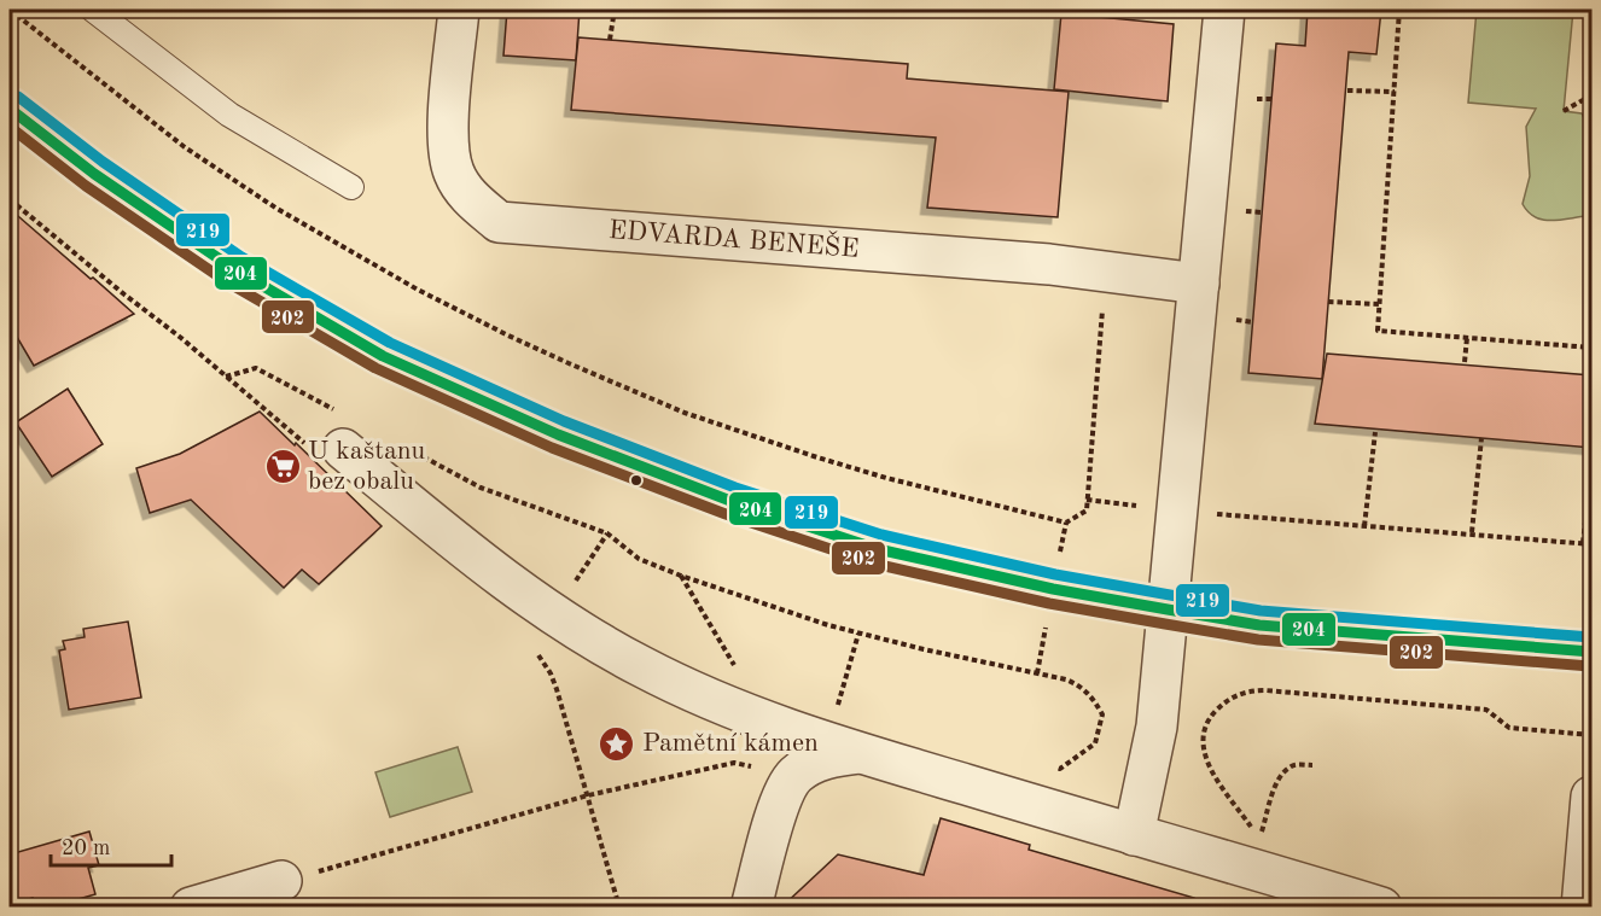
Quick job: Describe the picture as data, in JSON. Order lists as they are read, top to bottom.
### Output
{
  "streets": {
    "street": ["EDVARDA BENEŠE"]
  },
  "places": {
    "supermarket": ["U kaštanu bez obalu"],
    "place": ["Pamětní kámen"]
  },
  "lines": ["transit line 219", "transit line 204", "transit line 202"],
  "scale_bar": "20 m"
}
